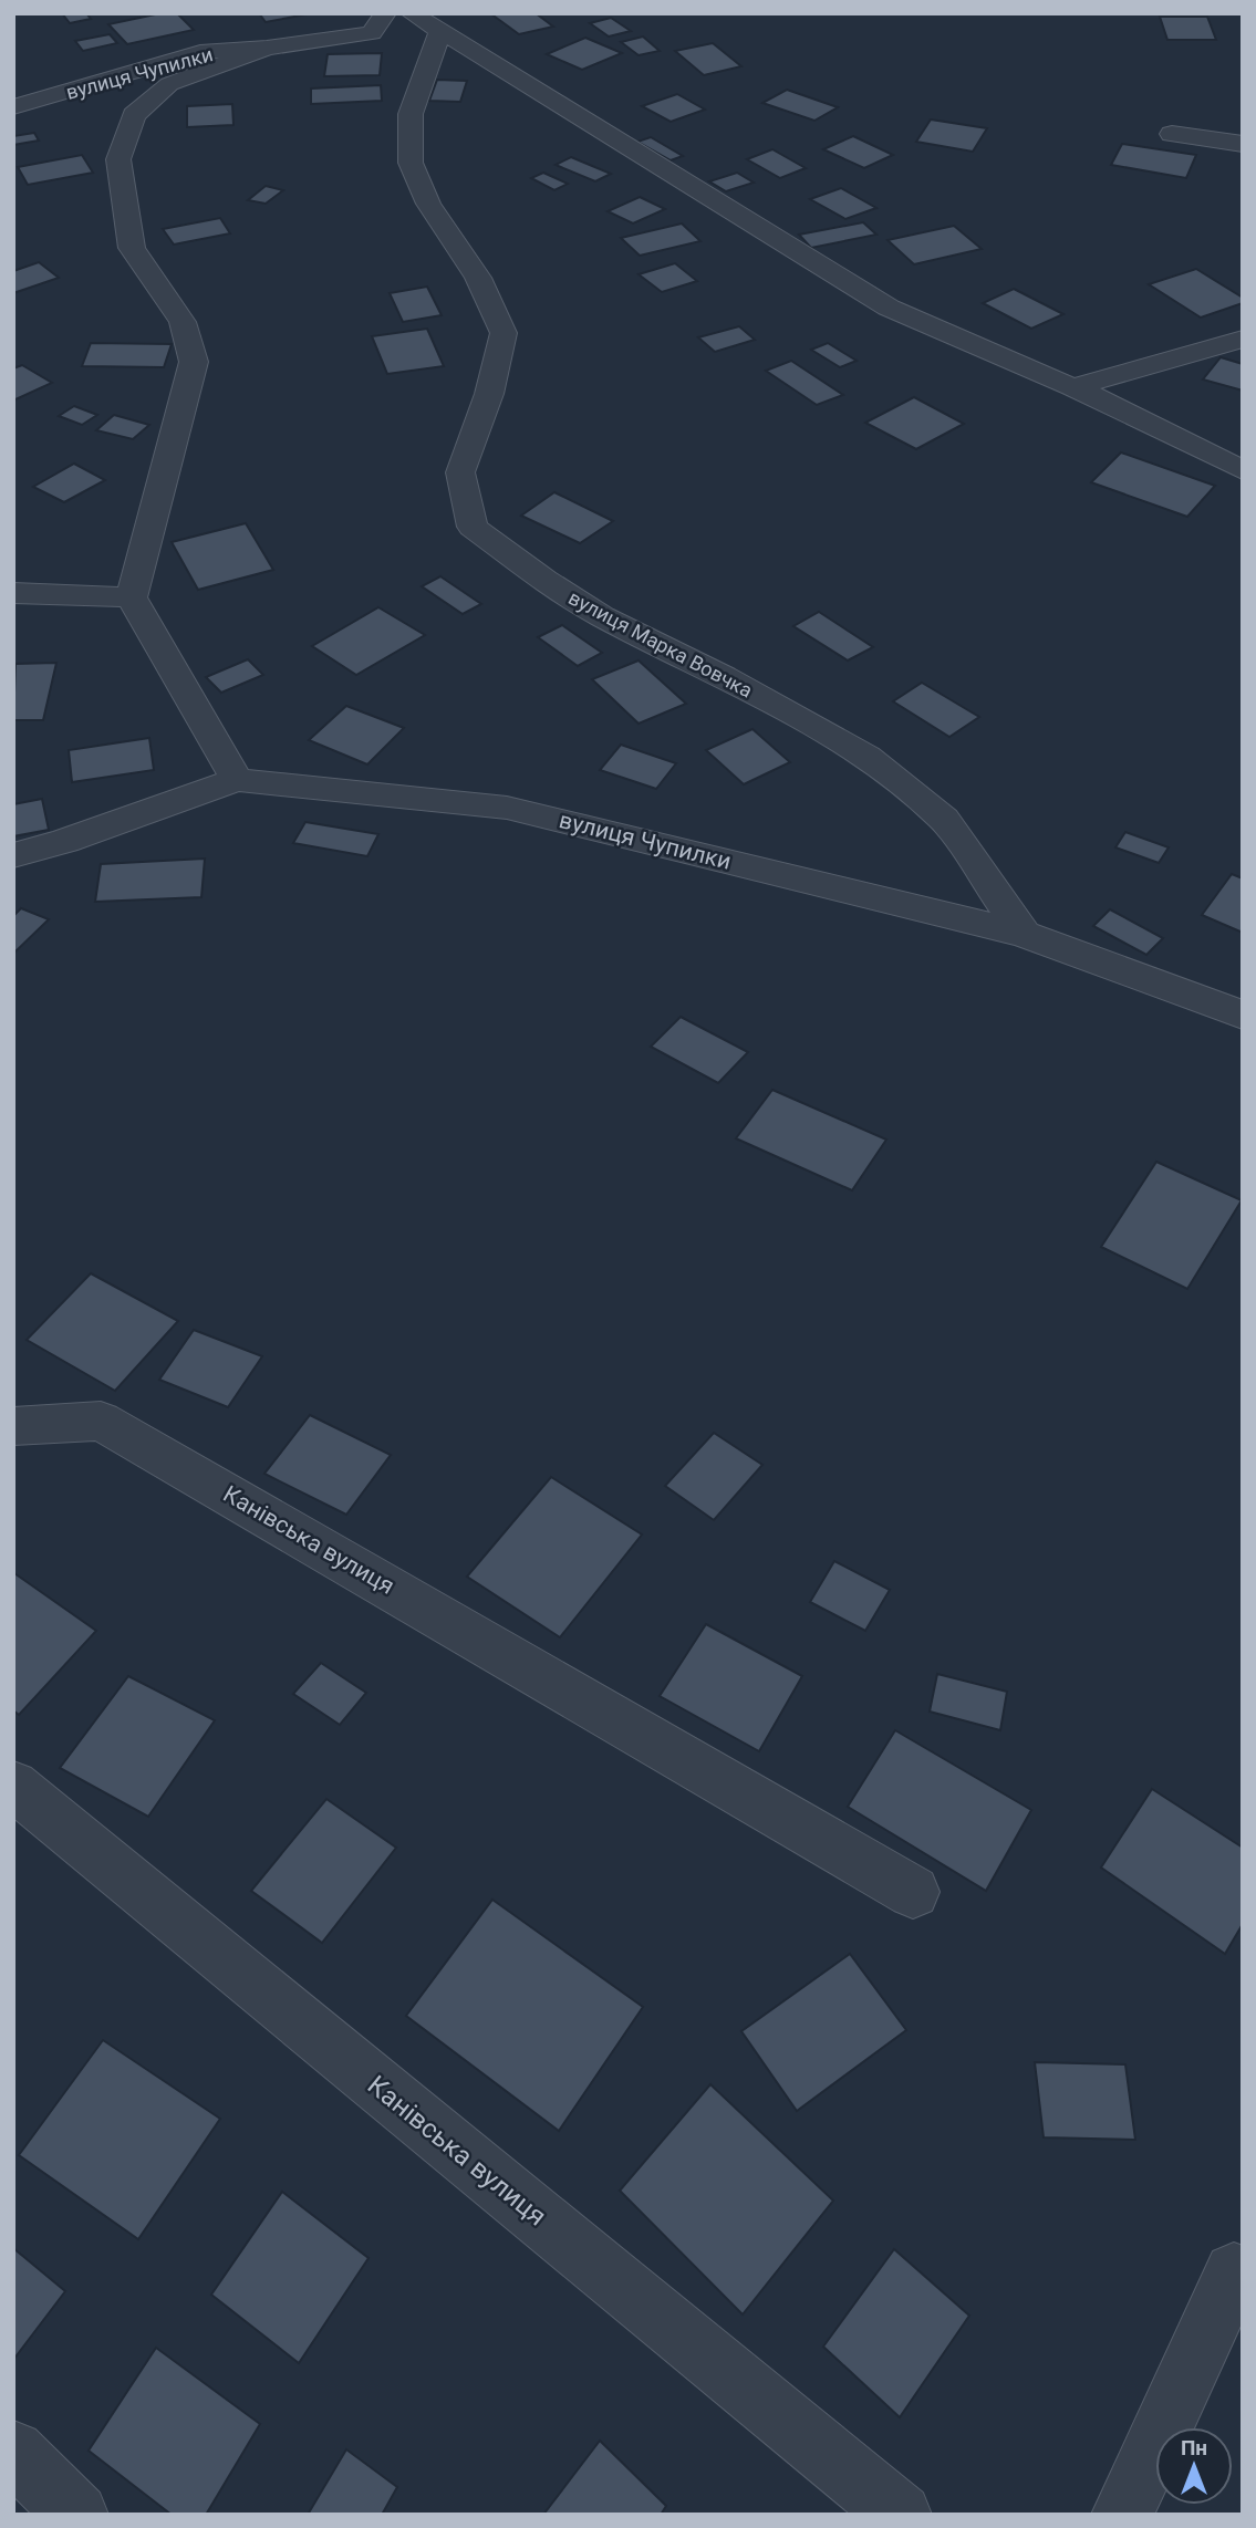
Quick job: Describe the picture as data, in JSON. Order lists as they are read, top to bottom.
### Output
{
  "streets": {
    "street": ["вулиця Чупилки", "вулиця Марка Вовчка", "Канівська вулиця"]
  },
  "crossings": [
    ["вулиця Чупилки", "вулиця Марка Вовчка"]
  ],
  "north": "top"
}
